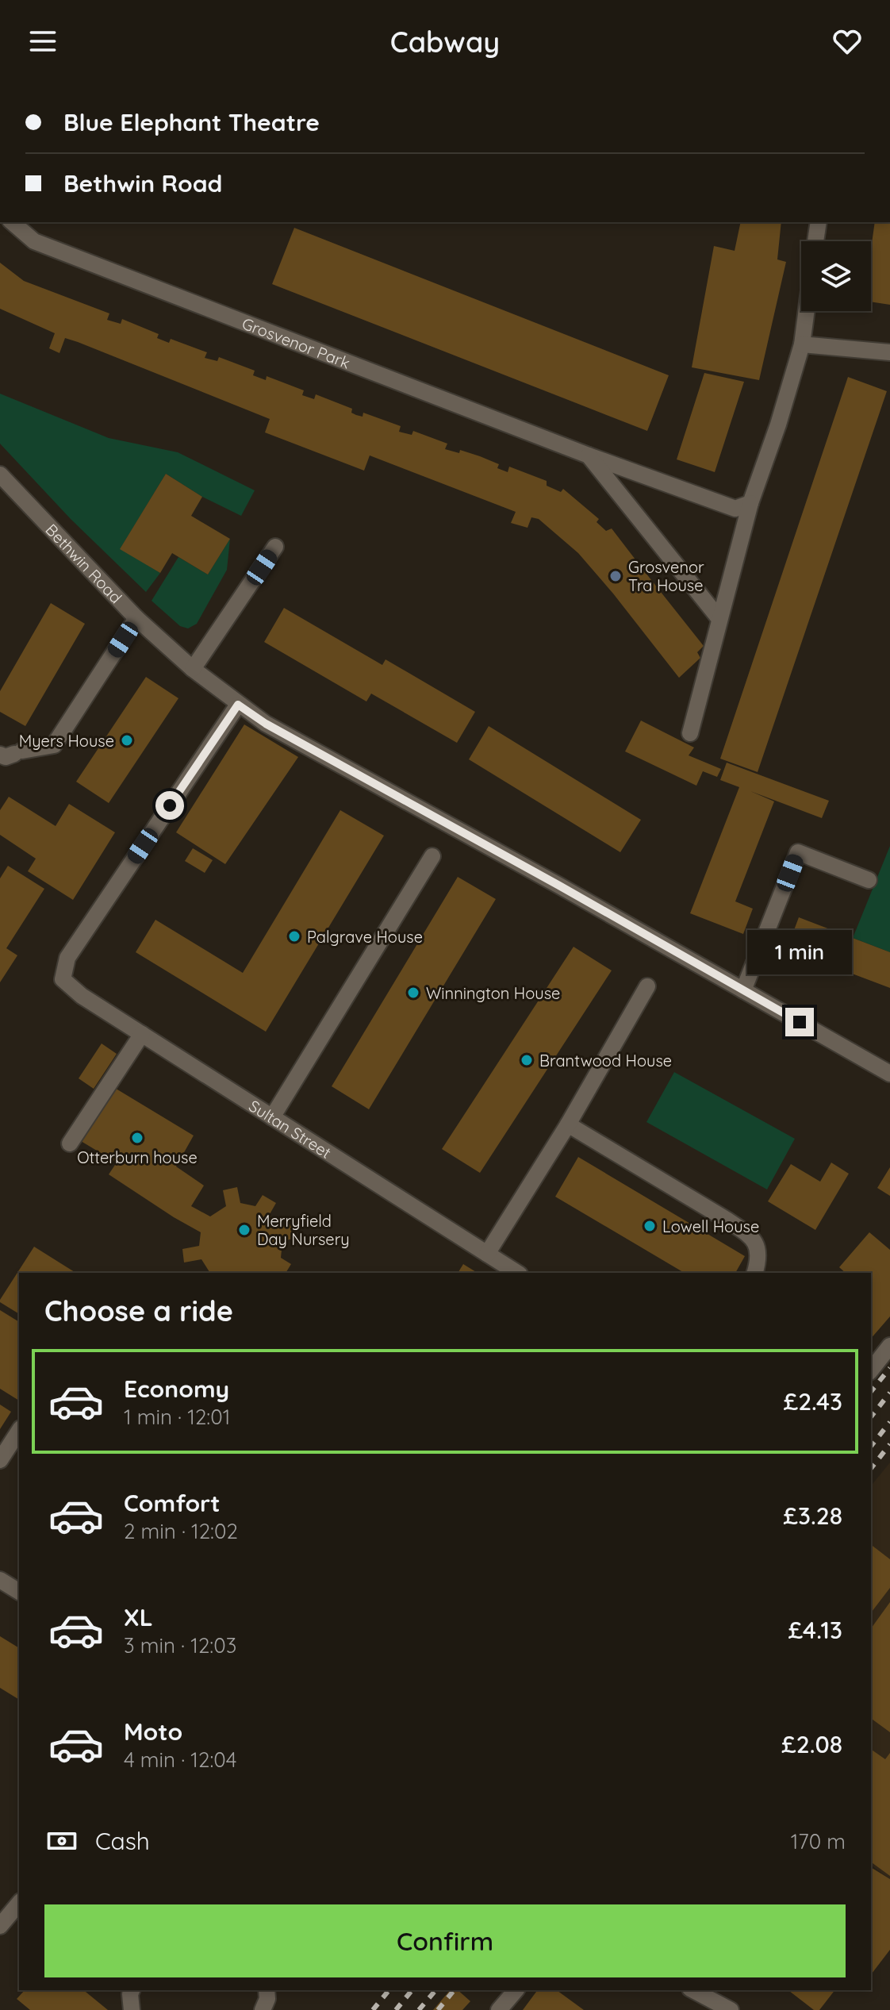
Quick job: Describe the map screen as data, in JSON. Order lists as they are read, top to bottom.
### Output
{
  "streets": {
    "street": ["Grosvenor Park", "Bethwin Road", "Sultan Street"]
  },
  "crossings": [
    ["Bethwin Road", "Sultan Street"]
  ],
  "places": [
    "Grosvenor Tra House",
    "Myers House",
    "Palgrave House",
    "Winnington House",
    "Brantwood House",
    "Otterburn house",
    "Lowell House",
    "Merryfield Day Nursery"
  ],
  "page": {
    "header": "Cabway",
    "banner": ["Blue Elephant Theatre", "Bethwin Road"],
    "bubble": "1 min",
    "heading": "Choose a ride",
    "list": [
      {
        "name": "Economy",
        "note": "1 min · 12:01",
        "value": "£2.43"
      },
      {
        "name": "Comfort",
        "note": "2 min · 12:02",
        "value": "£3.28"
      },
      {
        "name": "XL",
        "note": "3 min · 12:03",
        "value": "£4.13"
      },
      {
        "name": "Moto",
        "note": "4 min · 12:04",
        "value": "£2.08"
      }
    ],
    "pay": ["Cash", "170 m"],
    "buttons": "Confirm"
  }
}
